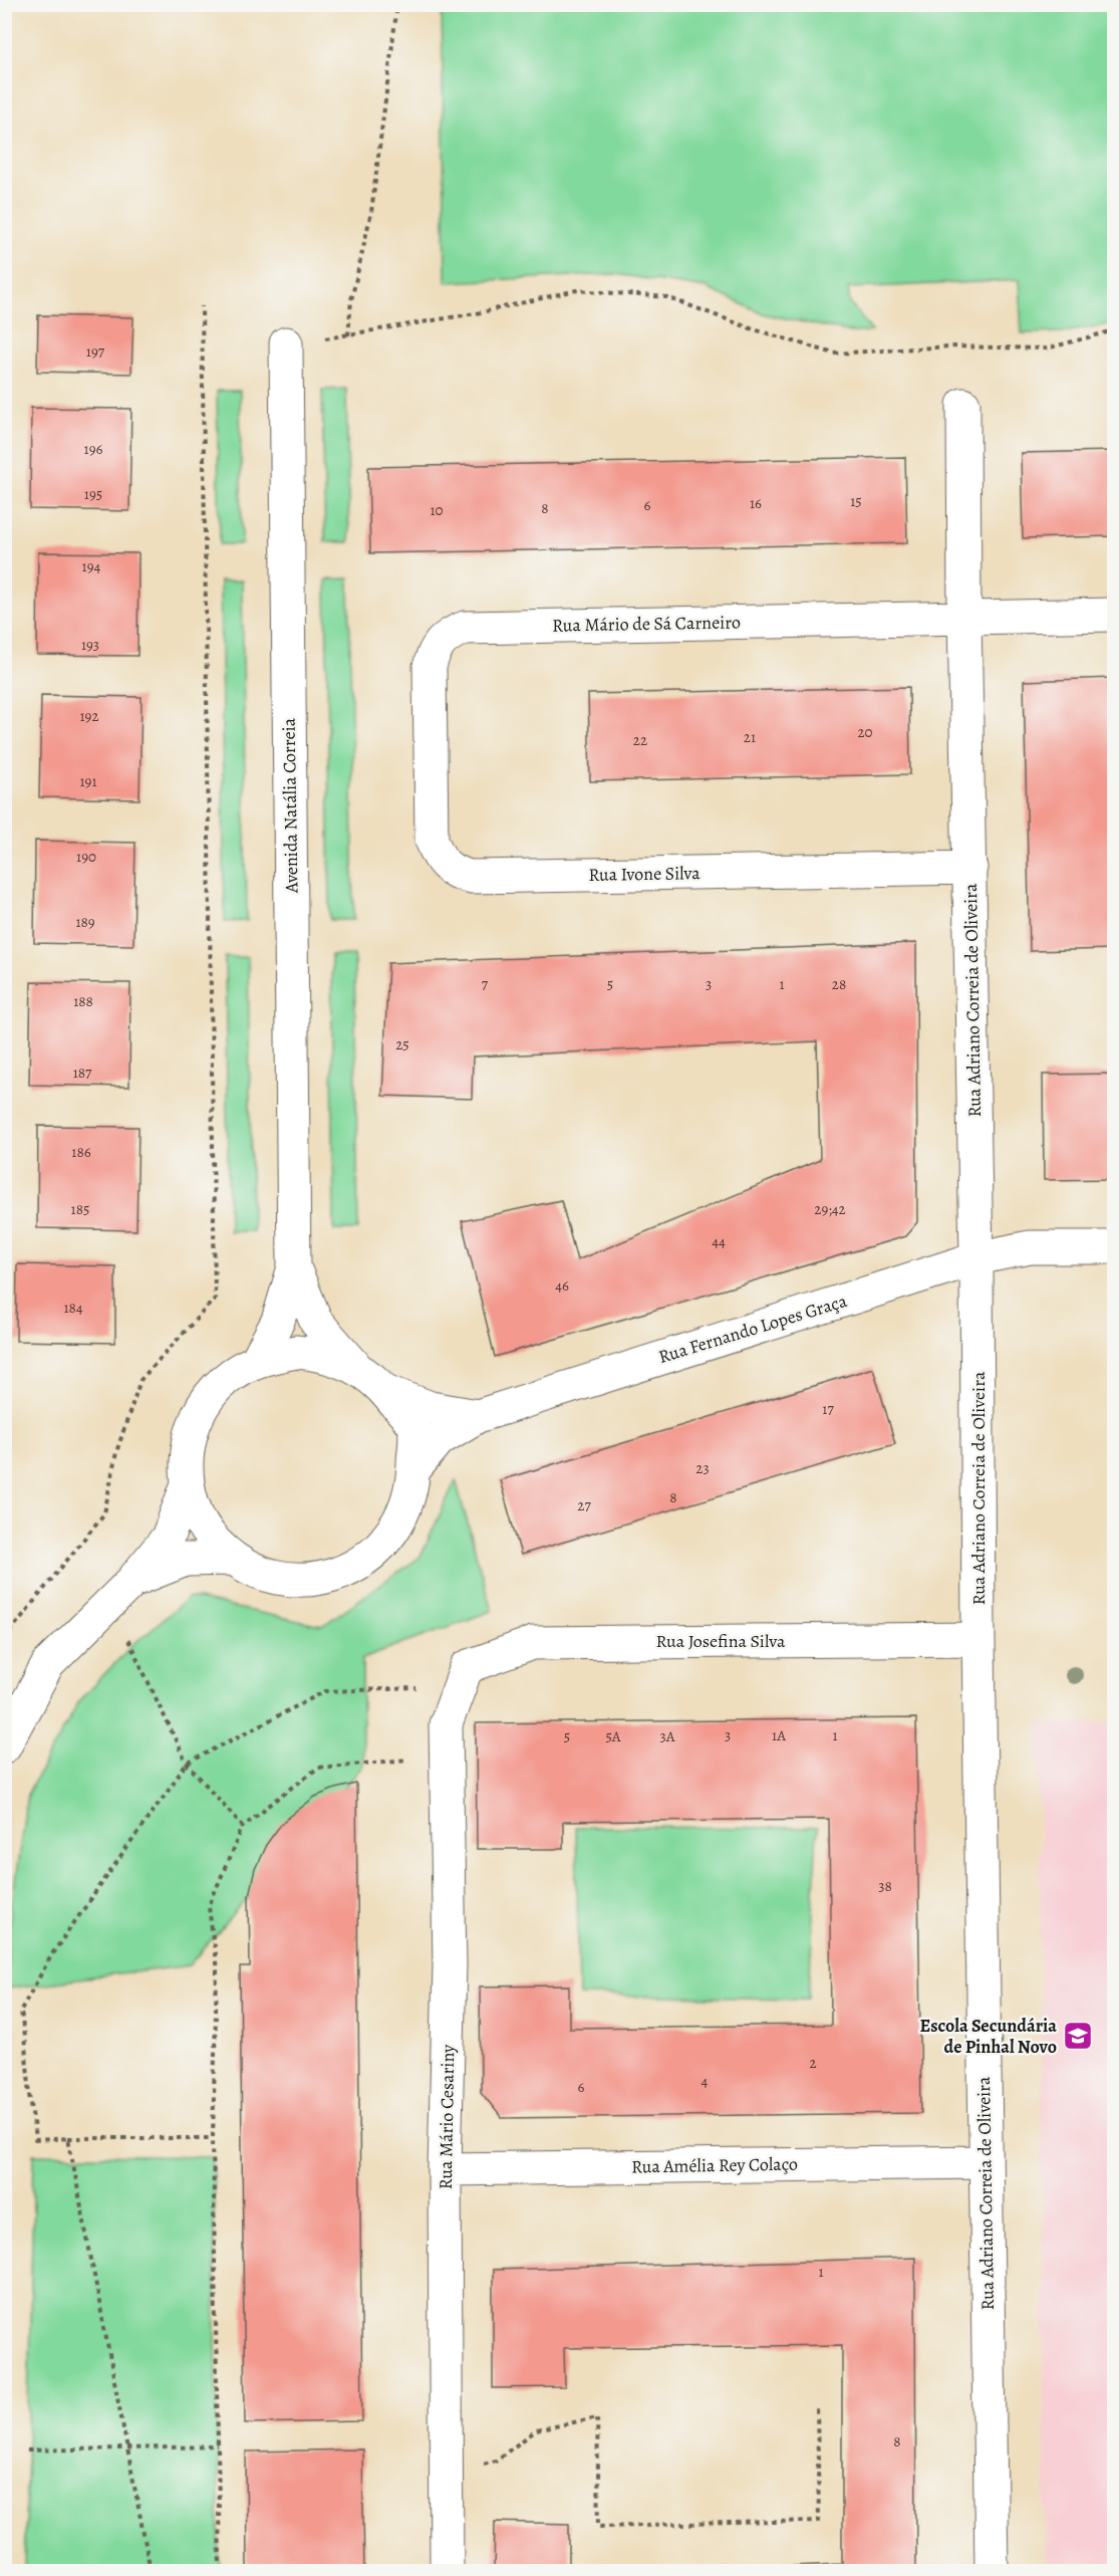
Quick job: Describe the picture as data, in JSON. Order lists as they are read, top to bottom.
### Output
{
  "streets": {
    "street": [
      "Rua Mário de Sá Carneiro",
      "Avenida Natália Correia",
      "Rua Ivone Silva",
      "Rua Adriano Correia de Oliveira",
      "Rua Fernando Lopes Graça",
      "Rua Josefina Silva",
      "Rua Mário Cesariny",
      "Rua Amélia Rey Colaço"
    ]
  },
  "crossings": [
    ["Rua Mário de Sá Carneiro", "Rua Ivone Silva"],
    ["Rua Mário de Sá Carneiro", "Rua Adriano Correia de Oliveira"],
    ["Rua Ivone Silva", "Rua Adriano Correia de Oliveira"],
    ["Rua Adriano Correia de Oliveira", "Rua Fernando Lopes Graça"],
    ["Rua Adriano Correia de Oliveira", "Rua Josefina Silva"],
    ["Rua Adriano Correia de Oliveira", "Rua Amélia Rey Colaço"],
    ["Rua Josefina Silva", "Rua Mário Cesariny"],
    ["Rua Mário Cesariny", "Rua Amélia Rey Colaço"]
  ],
  "places": {
    "school or university": ["Escola Secundária de Pinhal Novo"]
  },
  "house_numbers": [
    "197",
    "196",
    "195",
    "15",
    "16",
    "6",
    "8",
    "10",
    "194",
    "193",
    "192",
    "20",
    "21",
    "22",
    "191",
    "190",
    "189",
    "7",
    "5",
    "3",
    "1",
    "28",
    "188",
    "25",
    "187",
    "186",
    "185",
    "29;42",
    "44",
    "46",
    "184",
    "17",
    "23",
    "8",
    "27",
    "3",
    "1A",
    "1",
    "5",
    "5A",
    "3A",
    "38",
    "2",
    "4",
    "6",
    "1",
    "8"
  ]
}
